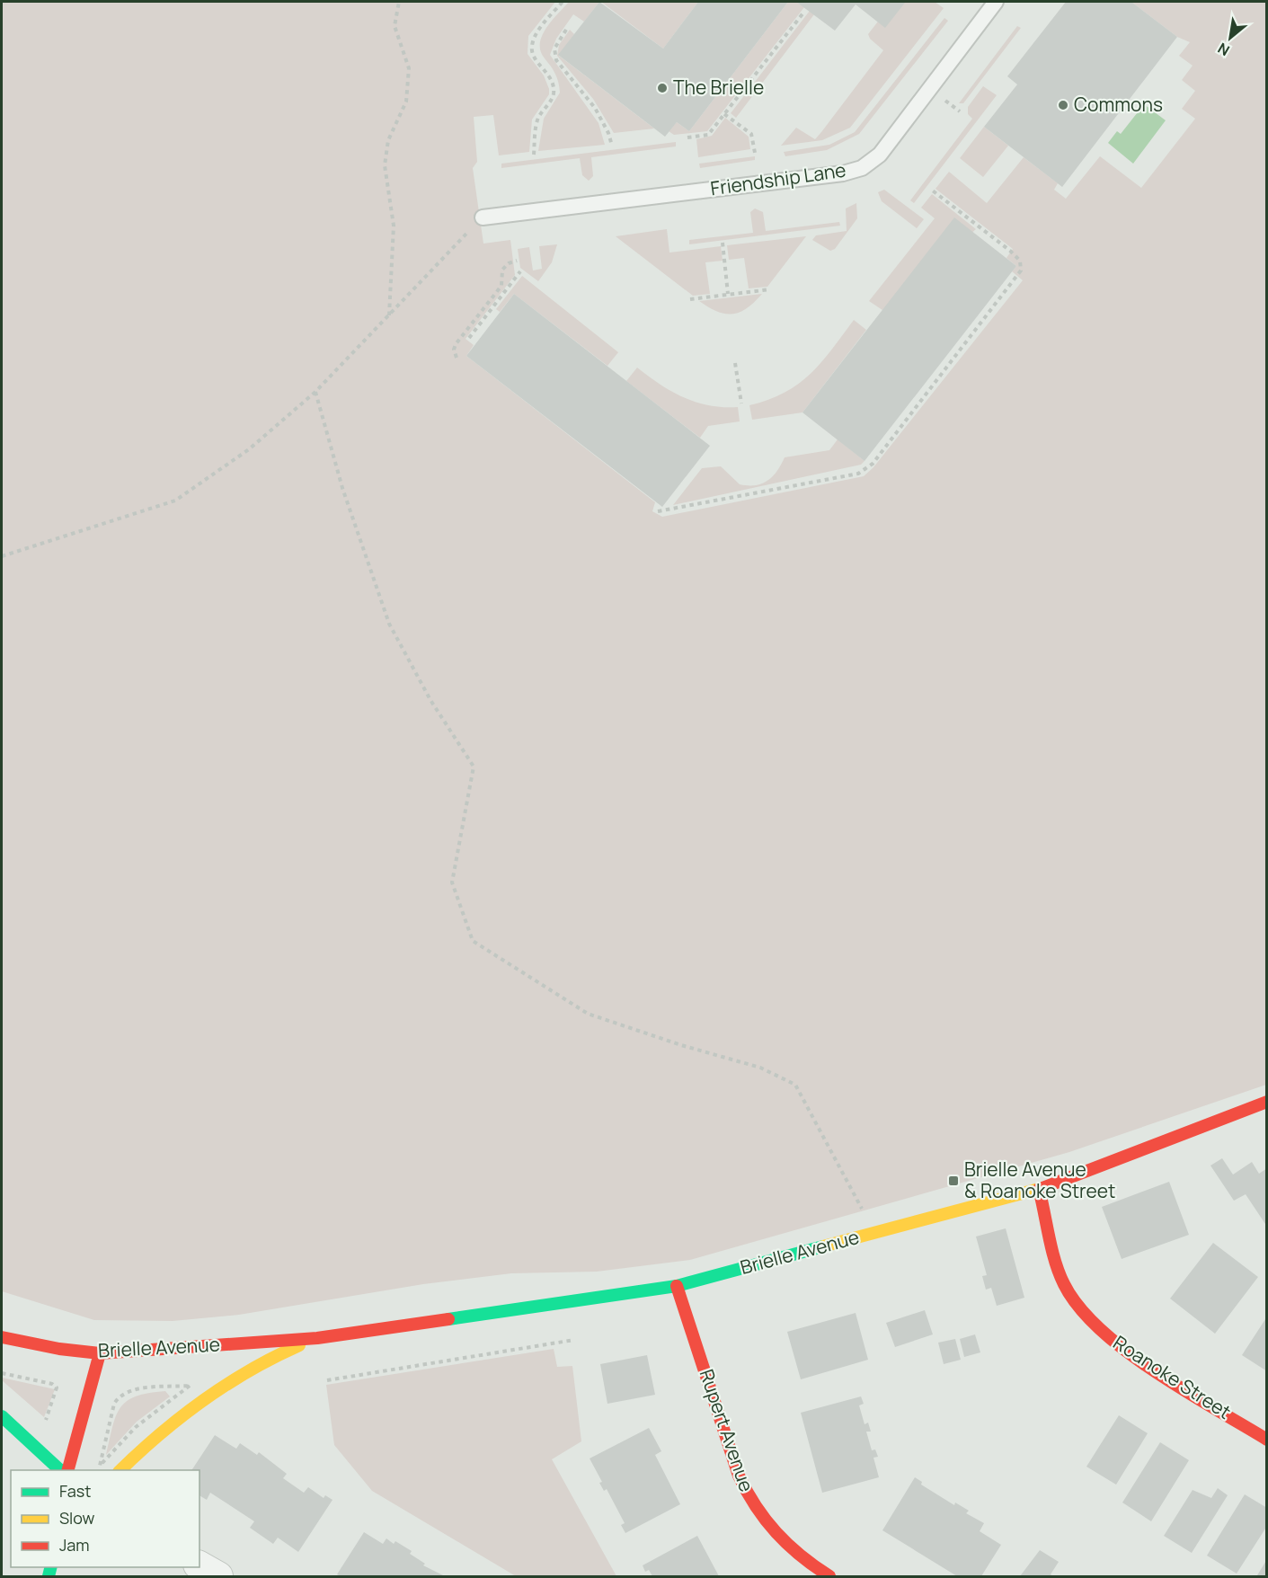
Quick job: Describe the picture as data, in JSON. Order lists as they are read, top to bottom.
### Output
{
  "streets": {
    "street": ["Brielle Avenue", "Roanoke Street", "Rupert Avenue"],
    "lane": ["Friendship Lane"]
  },
  "crossings": [
    ["Brielle Avenue", "Roanoke Street"],
    ["Brielle Avenue", "Rupert Avenue"]
  ],
  "places": {
    "other": ["The Brielle", "Commons"],
    "transit": ["Brielle Avenue & Roanoke Street"]
  },
  "legend": ["Fast", "Slow", "Jam"],
  "north": "bottom left"
}
